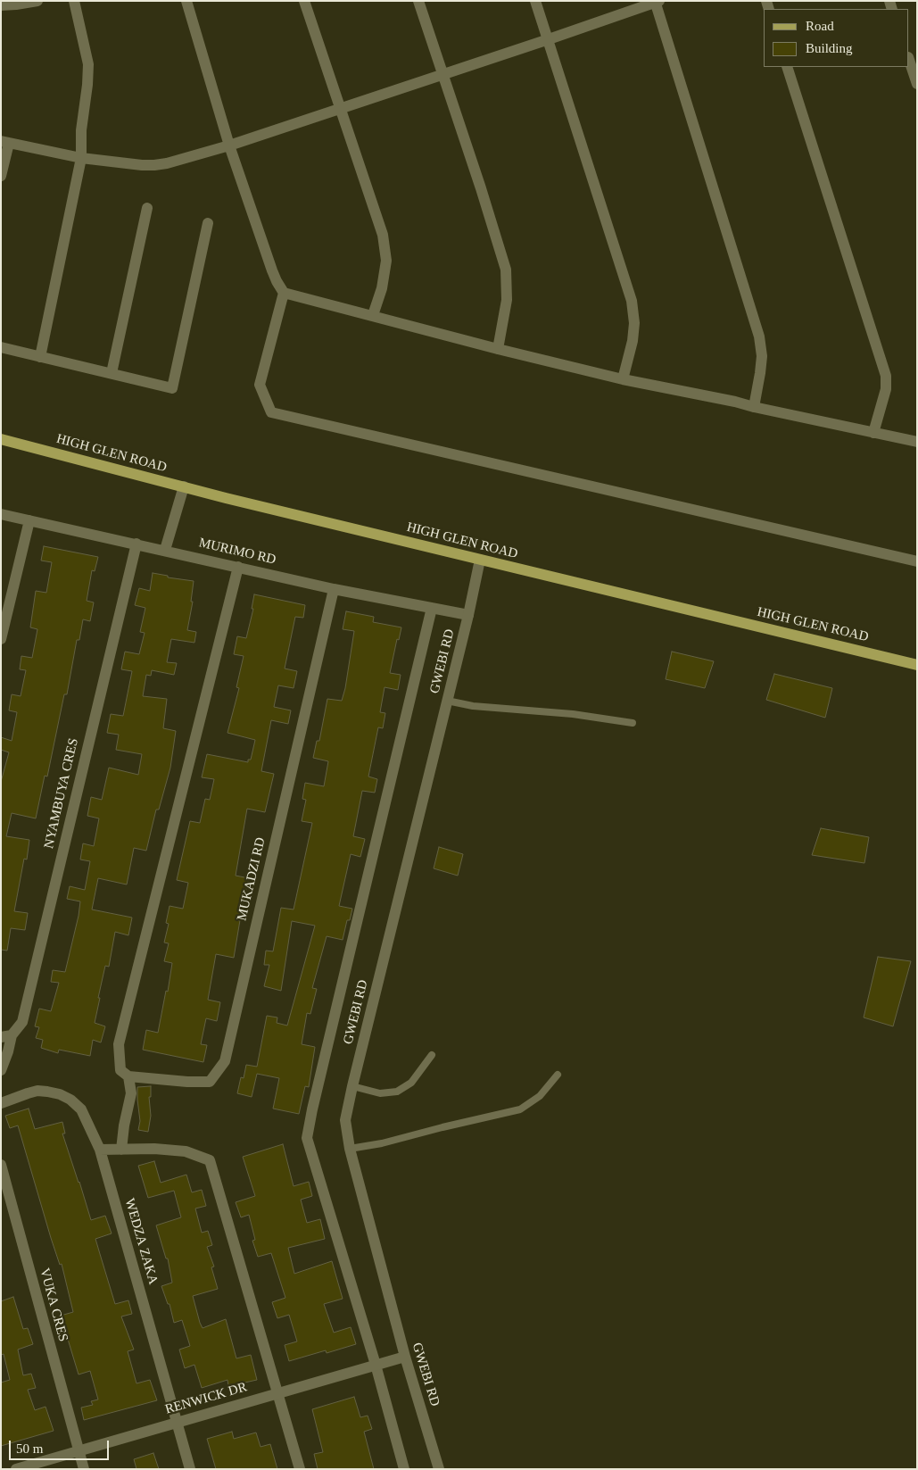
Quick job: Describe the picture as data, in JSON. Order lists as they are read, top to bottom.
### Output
{
  "streets": {
    "main road": ["HIGH GLEN ROAD"],
    "street": [
      "MURIMO RD",
      "GWEBI RD",
      "NYAMBUYA CRES",
      "MUKADZI RD",
      "WEDZA ZAKA",
      "VUKA CRES",
      "RENWICK DR"
    ]
  },
  "crossings": [
    ["HIGH GLEN ROAD", "GWEBI RD"],
    ["MURIMO RD", "GWEBI RD"],
    ["MURIMO RD", "NYAMBUYA CRES"],
    ["MURIMO RD", "MUKADZI RD"],
    ["GWEBI RD", "RENWICK DR"],
    ["WEDZA ZAKA", "RENWICK DR"],
    ["VUKA CRES", "RENWICK DR"]
  ],
  "legend": ["Road", "Building"],
  "scale_bar": "50 m"
}
